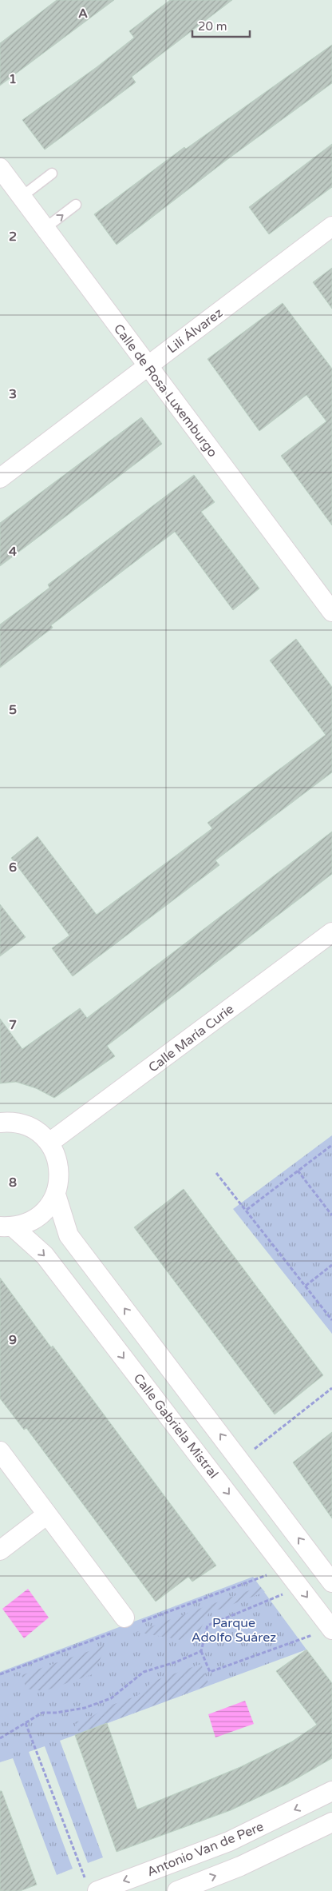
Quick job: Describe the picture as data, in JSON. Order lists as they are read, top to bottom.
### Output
{
  "streets": {
    "street": [
      "Lilí Álvarez",
      "Calle de Rosa Luxemburgo",
      "Calle María Curie",
      "Calle Gabriela Mistral",
      "Antonio Van de Pere"
    ]
  },
  "crossings": [
    ["Lilí Álvarez", "Calle de Rosa Luxemburgo"]
  ],
  "parks": ["Parque Adolfo Suárez"],
  "scale_bar": "20 m",
  "grid": {
    "columns": ["A"],
    "rows": [
      "1",
      "2",
      "3",
      "4",
      "5",
      "6",
      "7",
      "8",
      "9"
    ]
  }
}
